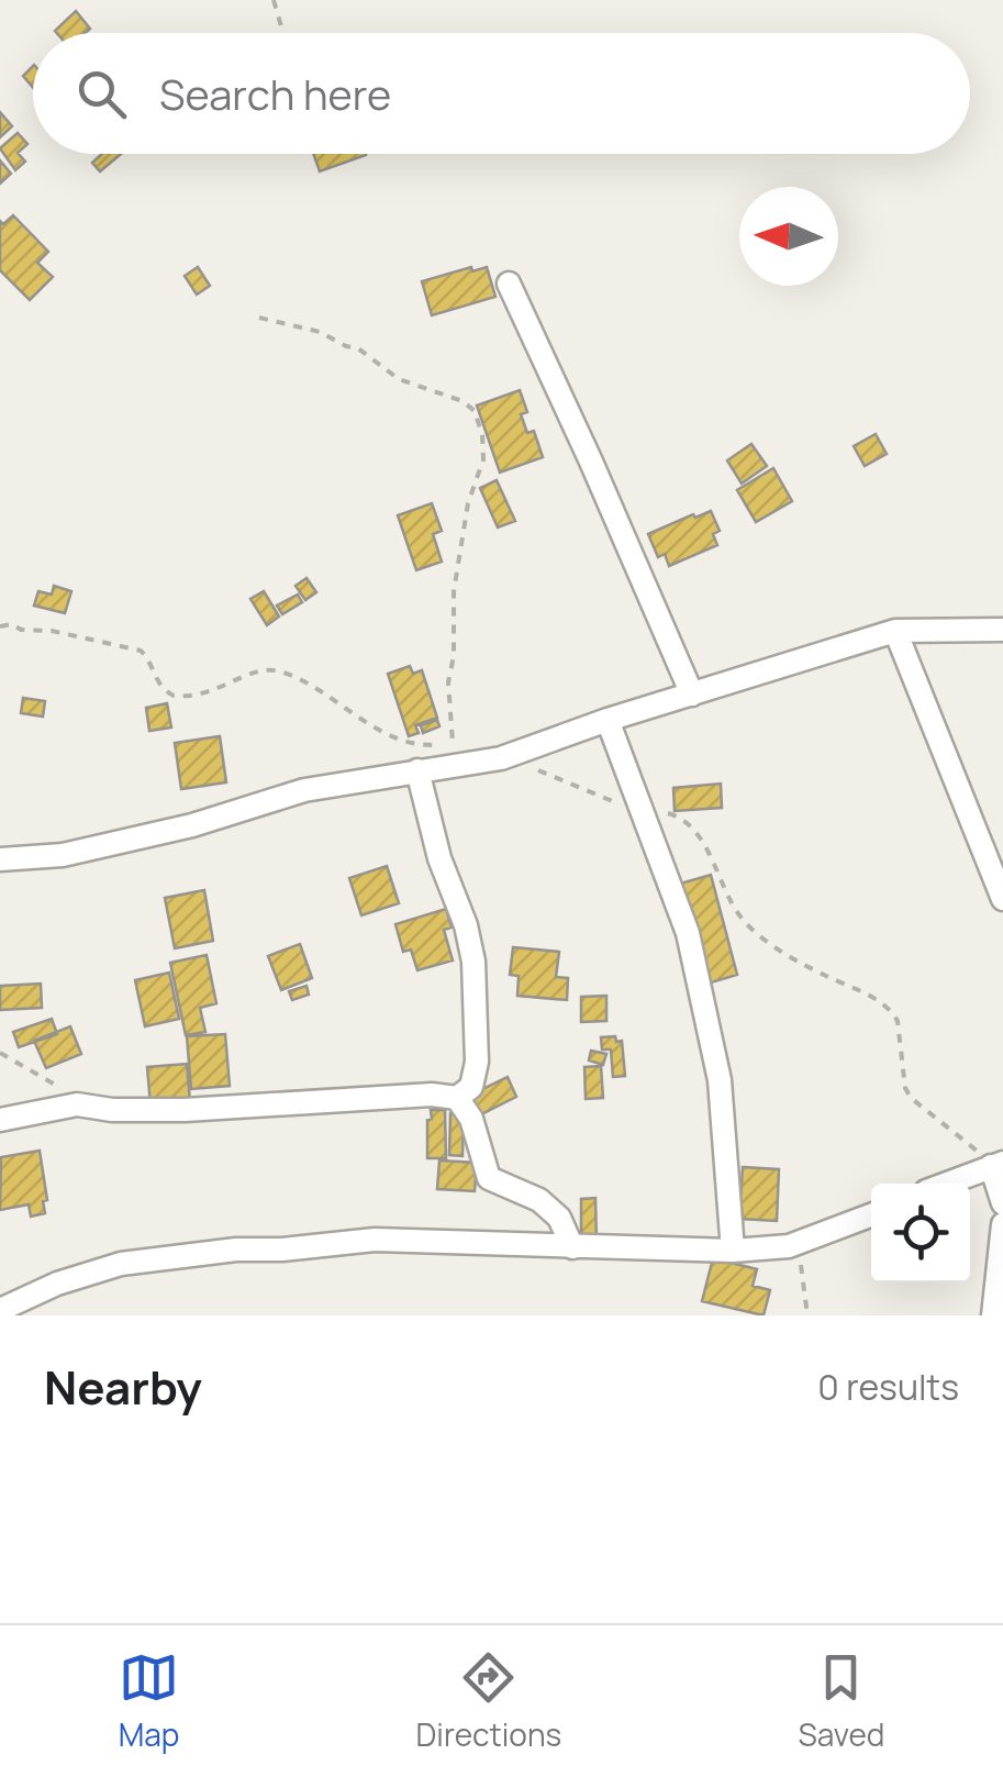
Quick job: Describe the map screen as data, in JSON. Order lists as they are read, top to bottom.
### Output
{
  "north": "left",
  "page": {
    "search": "Search here",
    "heading": ["Nearby", "0 results"],
    "nav": ["Map", "Directions", "Saved"]
  }
}
